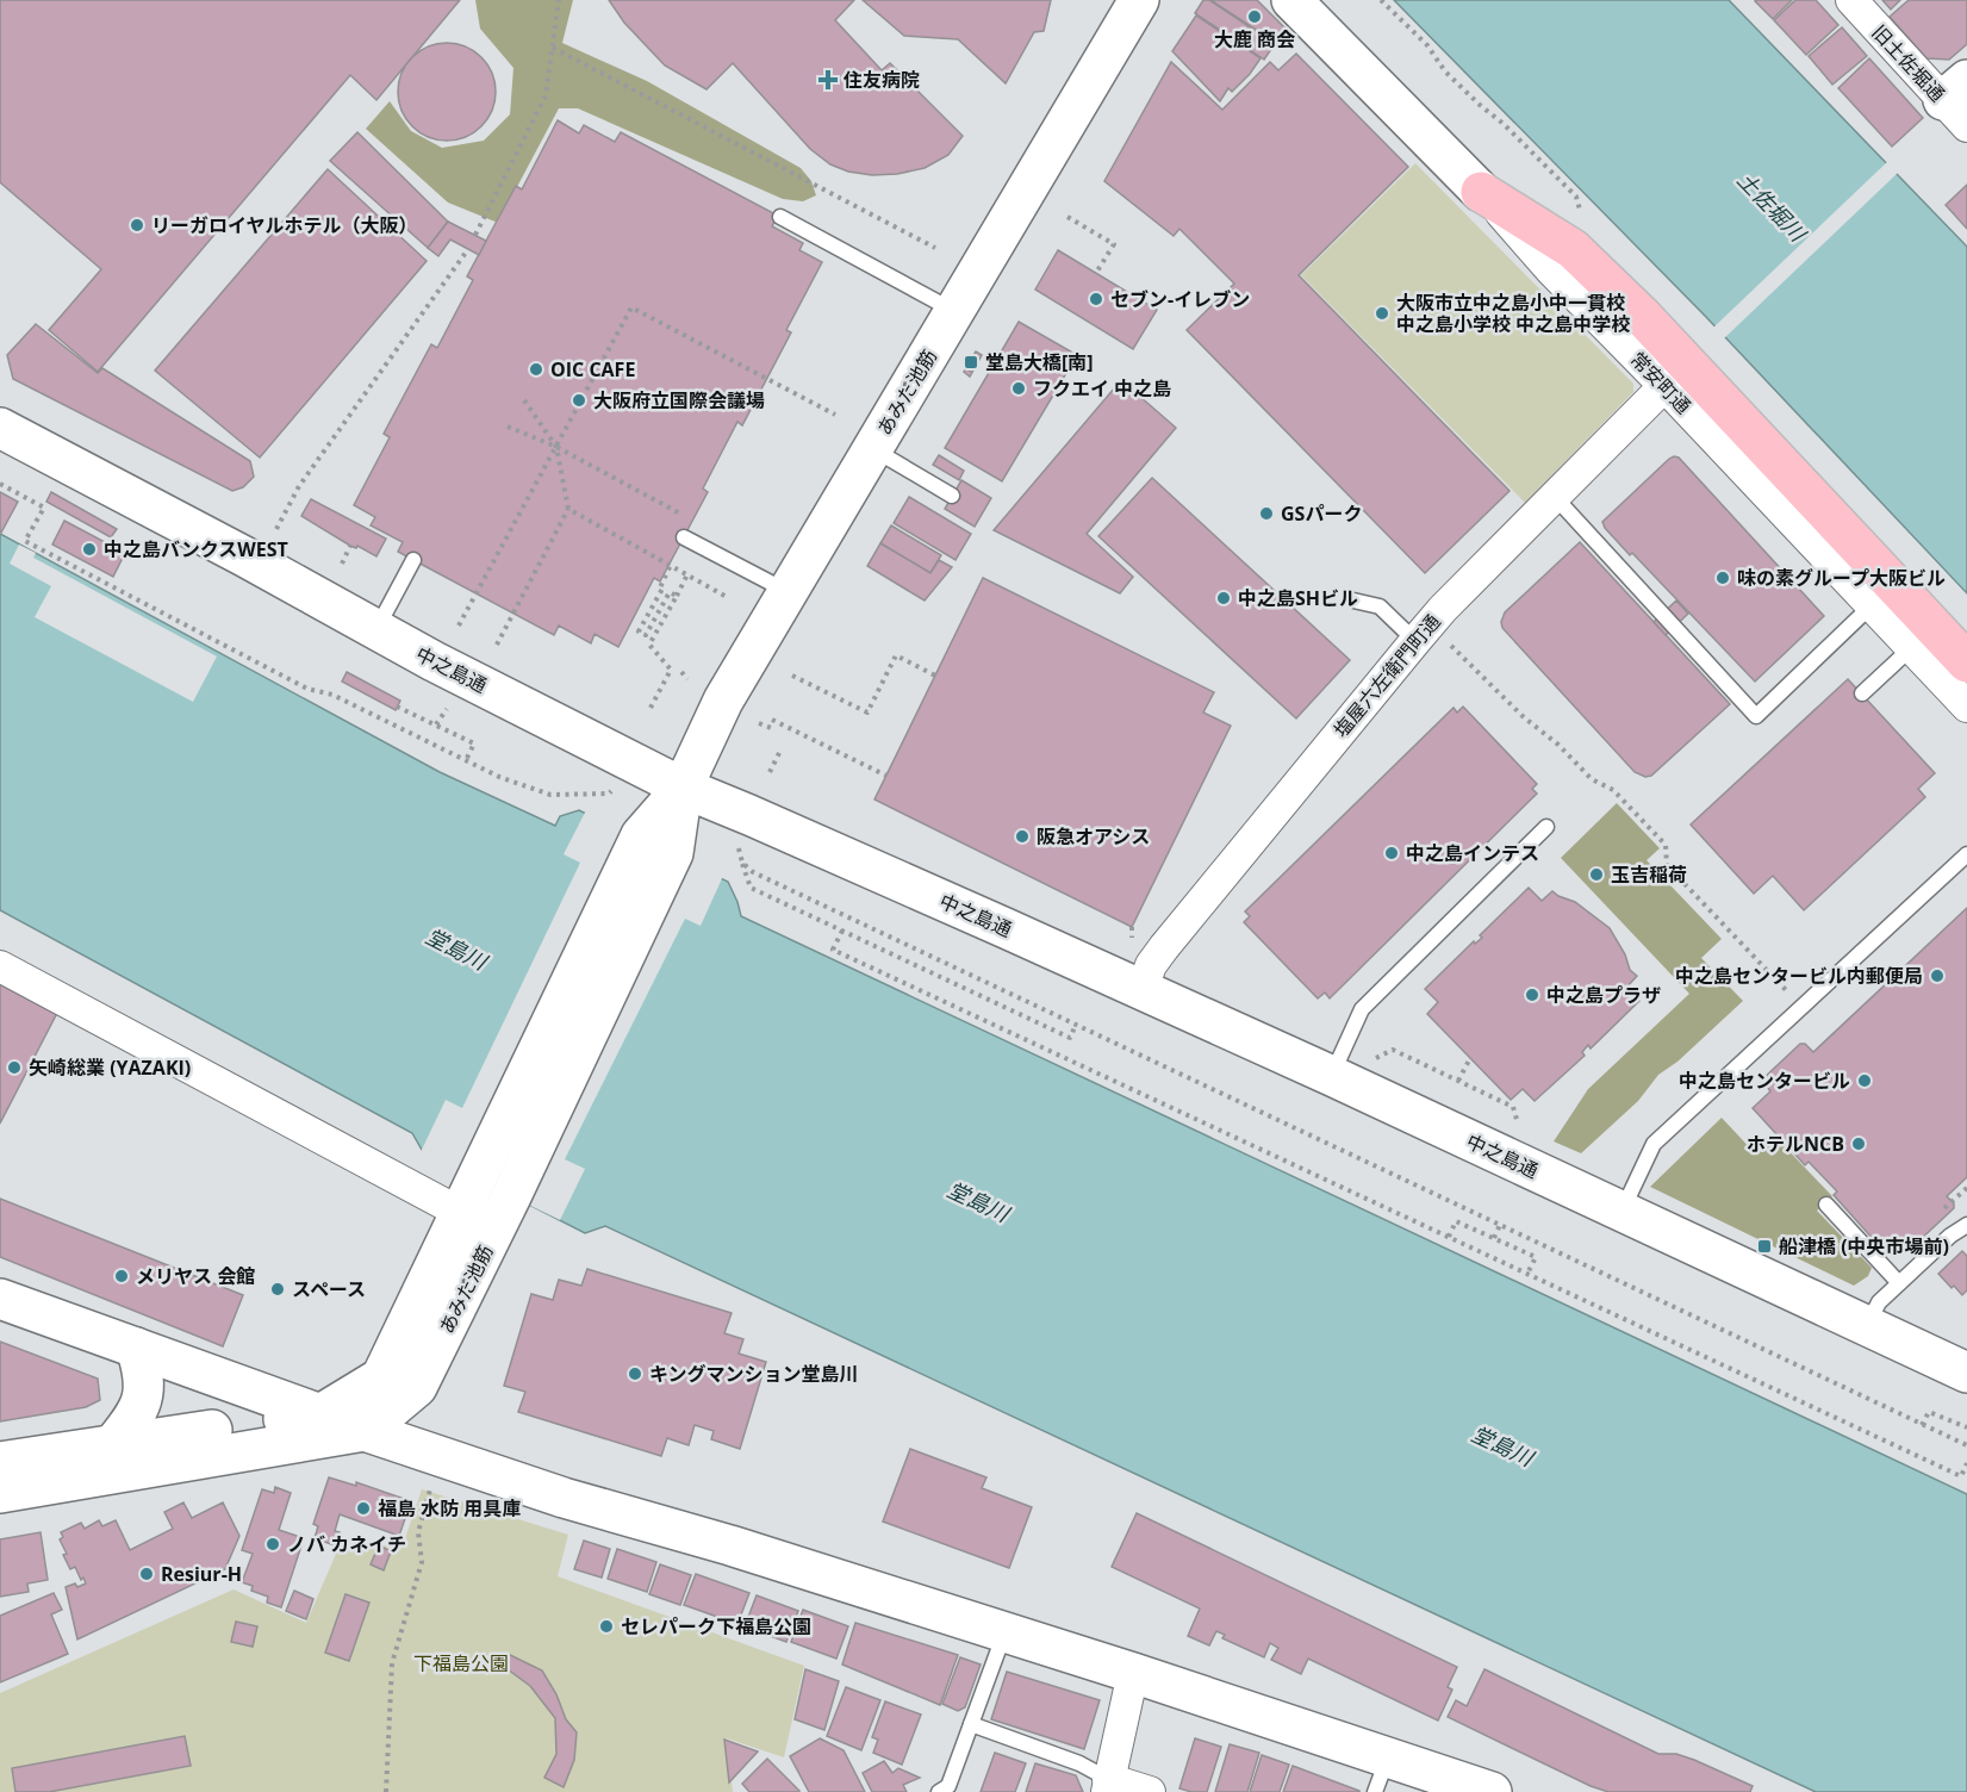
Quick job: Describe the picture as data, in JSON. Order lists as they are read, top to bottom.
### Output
{
  "streets": {
    "street": [
      "旧土佐堀通",
      "常安町通",
      "あみだ池筋",
      "中之島通",
      "塩屋六左衛門町通"
    ]
  },
  "crossings": [
    ["常安町通", "塩屋六左衛門町通"],
    ["あみだ池筋", "中之島通"],
    ["中之島通", "塩屋六左衛門町通"]
  ],
  "water": ["土佐堀川", "堂島川"],
  "parks": ["下福島公園"],
  "places": {
    "other": [
      "大鹿 商会",
      "リーガロイヤルホテル（大阪）",
      "セブン-イレブン",
      "大阪市立中之島小中一貫校 中之島小学校 中之島中学校",
      "OIC CAFE",
      "フクエイ 中之島",
      "大阪府立国際会議場",
      "GSパーク",
      "中之島バンクスWEST",
      "味の素グループ大阪ビル",
      "中之島SHビル",
      "阪急オアシス",
      "中之島インテス",
      "玉吉稲荷",
      "中之島センタービル内郵便局",
      "中之島プラザ",
      "矢崎総業 (YAZAKI)",
      "中之島センタービル",
      "ホテルNCB",
      "メリヤス 会館",
      "スペース",
      "キングマンション堂島川",
      "福島 水防 用具庫",
      "ノバ カネイチ",
      "Resiur-H",
      "セレパーク下福島公園"
    ],
    "health": ["住友病院"],
    "transit": ["堂島大橋[南]", "船津橋 (中央市場前)"]
  }
}
